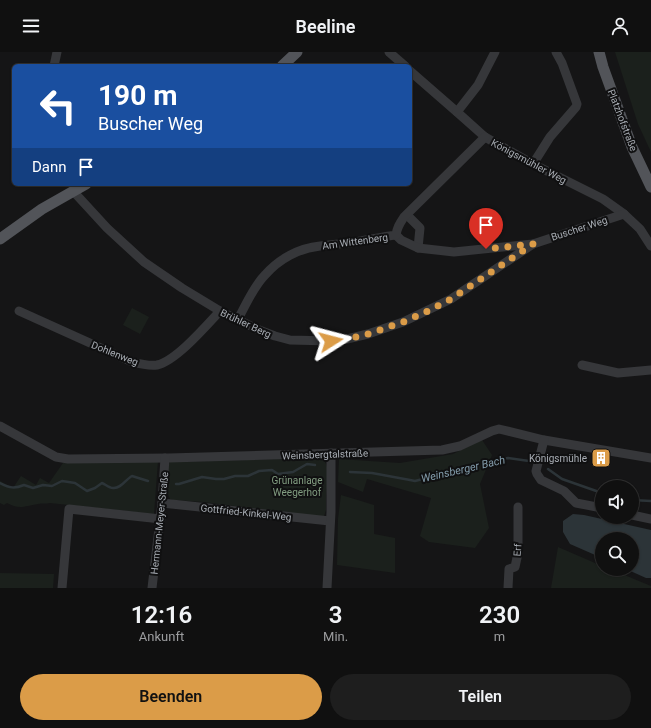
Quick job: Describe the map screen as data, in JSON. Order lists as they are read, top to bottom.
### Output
{
  "streets": {
    "main road": ["Platzhofstraße"],
    "street": [
      "Königsmühler Weg",
      "Buscher Weg",
      "Am Wittenberg",
      "Brühler Berg",
      "Dohlenweg",
      "Weinsbergtalstraße",
      "Gottfried-Kinkel-Weg",
      "Hermann-Meyer-Straße",
      "Erf"
    ]
  },
  "crossings": [
    ["Königsmühler Weg", "Buscher Weg"],
    ["Königsmühler Weg", "Am Wittenberg"],
    ["Buscher Weg", "Am Wittenberg"],
    ["Buscher Weg", "Brühler Berg"],
    ["Am Wittenberg", "Brühler Berg"],
    ["Brühler Berg", "Dohlenweg"],
    ["Weinsbergtalstraße", "Hermann-Meyer-Straße"],
    ["Gottfried-Kinkel-Weg", "Hermann-Meyer-Straße"]
  ],
  "water": ["Weinsberger Bach"],
  "parks": ["Grünanlage Weegerhof"],
  "places": {
    "building": ["Königsmühle"]
  },
  "page": {
    "header": "Beeline",
    "turn": ["190 m", "Buscher Weg"],
    "then": "Dann",
    "eta": [
      "12:16",
      "Ankunft",
      "3",
      "Min.",
      "230",
      "m"
    ],
    "buttons": ["Beenden", "Teilen"]
  }
}
